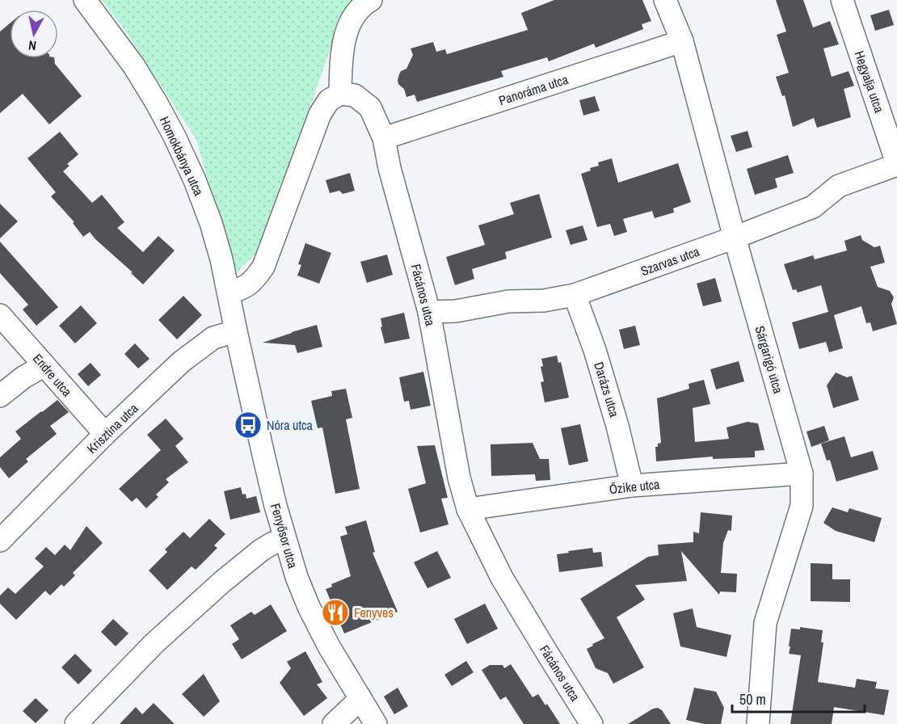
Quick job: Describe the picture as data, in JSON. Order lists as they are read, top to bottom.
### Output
{
  "streets": {
    "street": [
      "Hegyalja utca",
      "Panoráma utca",
      "Homokbánya utca",
      "Szarvas utca",
      "Fácános utca",
      "Sárgarigó utca",
      "Endre utca",
      "Darázs utca",
      "Krisztina utca",
      "Őzike utca",
      "Fenyősor utca"
    ]
  },
  "crossings": [
    ["Hegyalja utca", "Szarvas utca"],
    ["Panoráma utca", "Fácános utca"],
    ["Panoráma utca", "Sárgarigó utca"],
    ["Homokbánya utca", "Krisztina utca"],
    ["Homokbánya utca", "Fenyősor utca"],
    ["Szarvas utca", "Fácános utca"],
    ["Szarvas utca", "Sárgarigó utca"],
    ["Szarvas utca", "Darázs utca"],
    ["Fácános utca", "Őzike utca"],
    ["Sárgarigó utca", "Őzike utca"],
    ["Endre utca", "Krisztina utca"],
    ["Darázs utca", "Őzike utca"],
    ["Krisztina utca", "Fenyősor utca"]
  ],
  "places": {
    "bus stop": ["Nóra utca"],
    "restaurant": ["Fenyves"]
  },
  "scale_bar": "50 m",
  "north": "bottom"
}
